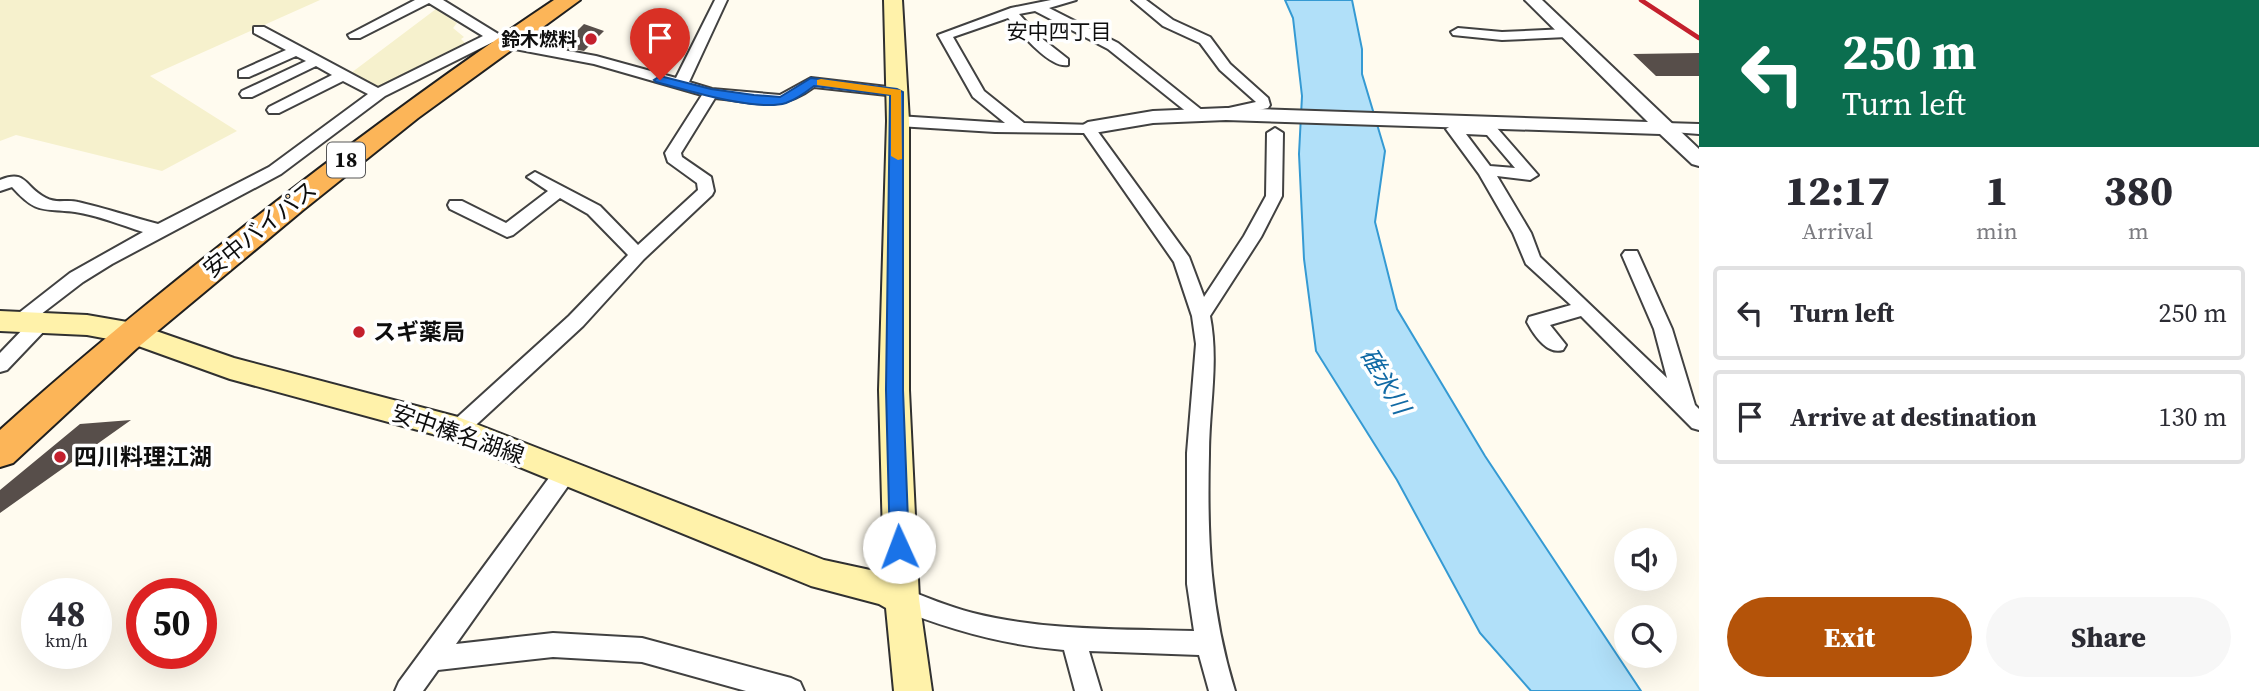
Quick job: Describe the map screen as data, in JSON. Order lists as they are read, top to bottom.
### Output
{
  "streets": {
    "highway": ["18", "安中バイパス"],
    "main road": ["安中榛名湖線"]
  },
  "crossings": [
    ["安中バイパス", "安中榛名湖線"]
  ],
  "districts": ["安中四丁目"],
  "water": ["碓氷川"],
  "places": ["鈴木燃料", "スギ薬局", "四川料理江湖"],
  "page": {
    "turn": ["250 m", "Turn left"],
    "eta": [
      "12:17",
      "Arrival",
      "1",
      "min",
      "380",
      "m"
    ],
    "list": [
      {
        "name": "Turn left",
        "value": "250 m"
      },
      {
        "name": "Arrive at destination",
        "value": "130 m"
      }
    ],
    "speed": "48 km/h",
    "limit": "50",
    "buttons": ["Exit", "Share"]
  }
}
